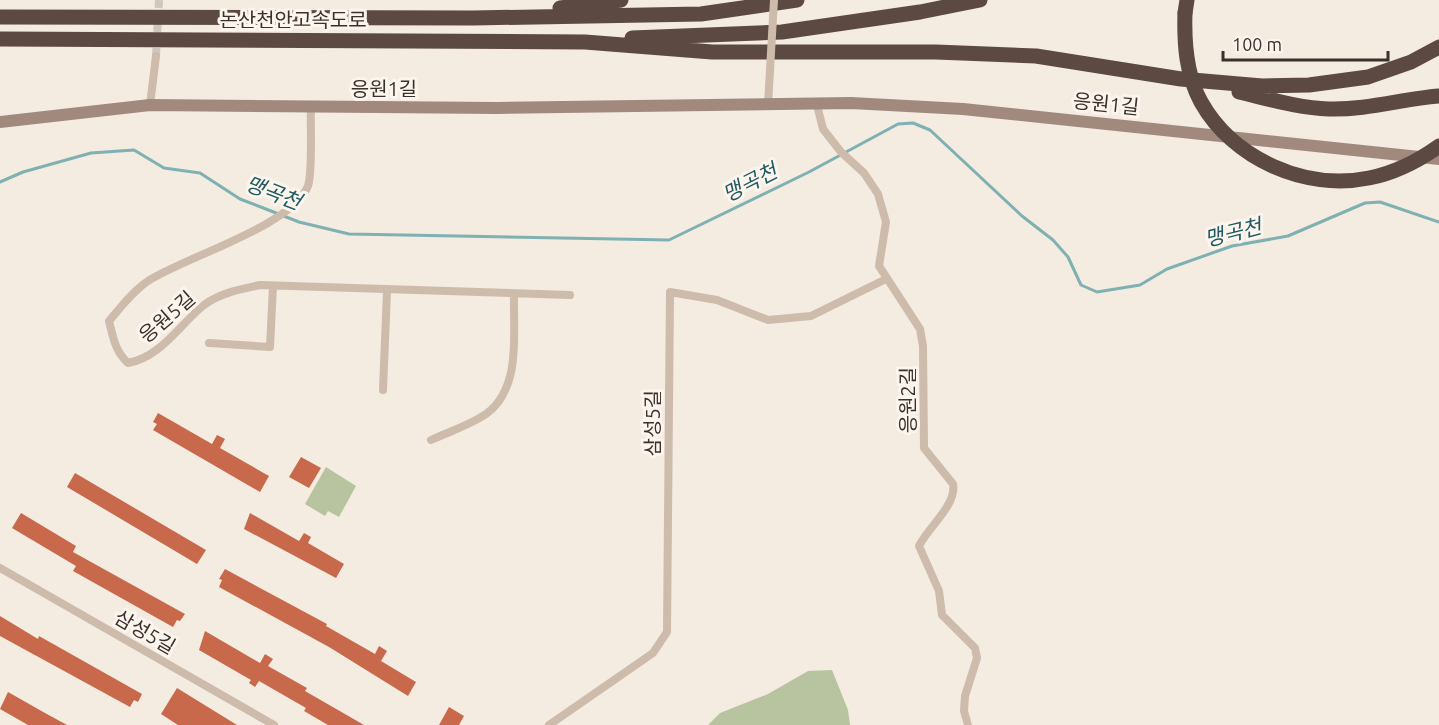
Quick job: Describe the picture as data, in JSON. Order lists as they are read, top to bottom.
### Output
{
  "streets": {
    "highway": ["논산천안고속도로"],
    "street": [
      "응원1길",
      "응원5길",
      "응원2길",
      "삼성5길"
    ]
  },
  "crossings": [
    ["응원1길", "응원5길"],
    ["응원1길", "응원2길"],
    ["응원2길", "삼성5길"]
  ],
  "water": ["맹곡천"],
  "scale_bar": "100 m"
}
